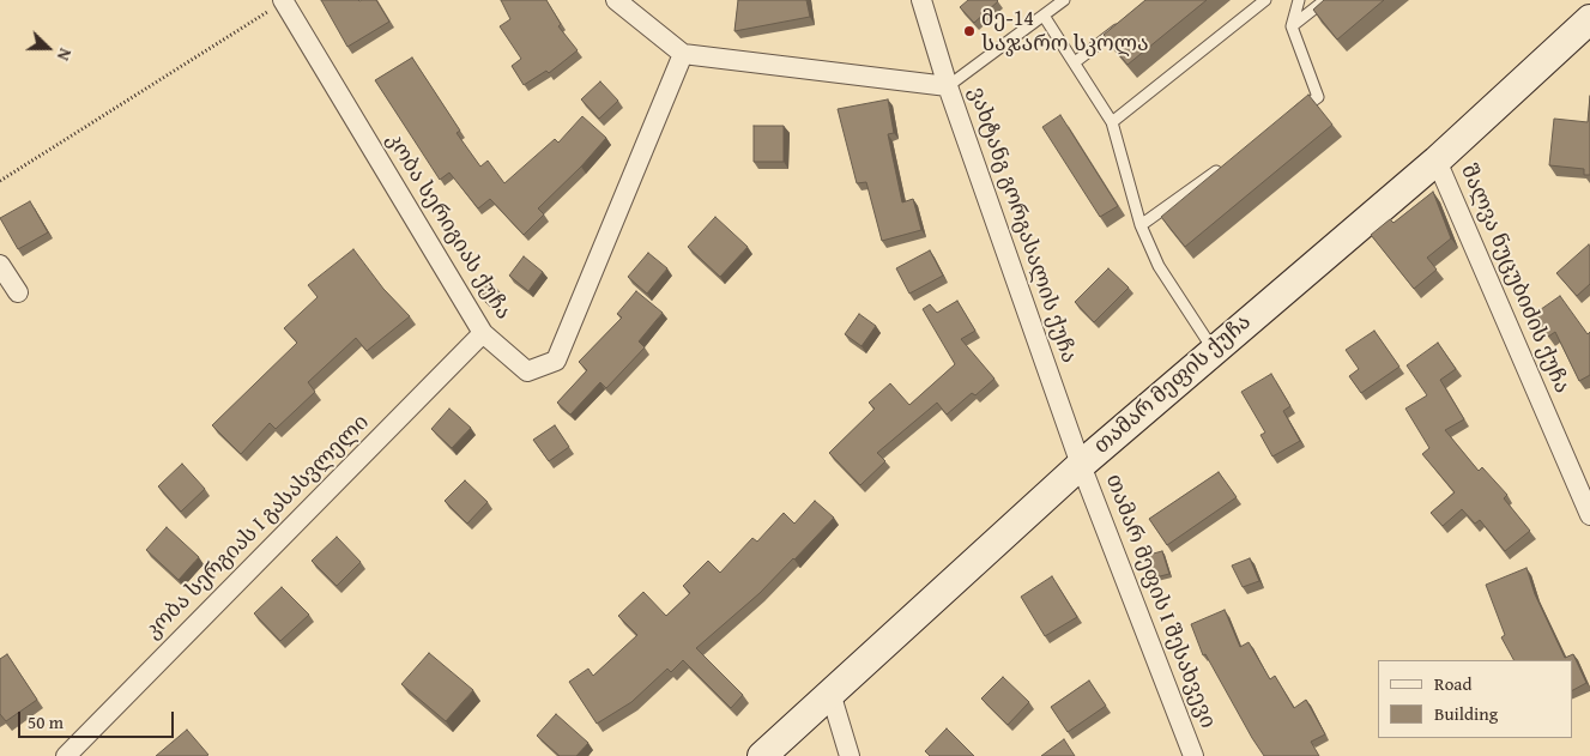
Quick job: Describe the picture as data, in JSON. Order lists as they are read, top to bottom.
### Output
{
  "streets": {
    "street": [
      "ვახტანგ გორგასალის ქუჩა",
      "კობა სერიგიას ქუჩა",
      "შალვა ნუცუბიძის ქუჩა",
      "თამარ მეფის ქუჩა",
      "კობა სერგიას I გასასვლელი",
      "თამარ მეფის I შესახვევი"
    ]
  },
  "crossings": [
    ["ვახტანგ გორგასალის ქუჩა", "თამარ მეფის ქუჩა"],
    ["ვახტანგ გორგასალის ქუჩა", "თამარ მეფის I შესახვევი"],
    ["კობა სერიგიას ქუჩა", "კობა სერგიას I გასასვლელი"],
    ["შალვა ნუცუბიძის ქუჩა", "თამარ მეფის ქუჩა"],
    ["თამარ მეფის ქუჩა", "თამარ მეფის I შესახვევი"]
  ],
  "places": ["მე-14 საჯარო სკოლა"],
  "legend": ["Road", "Building"],
  "scale_bar": "50 m",
  "north": "right"
}
